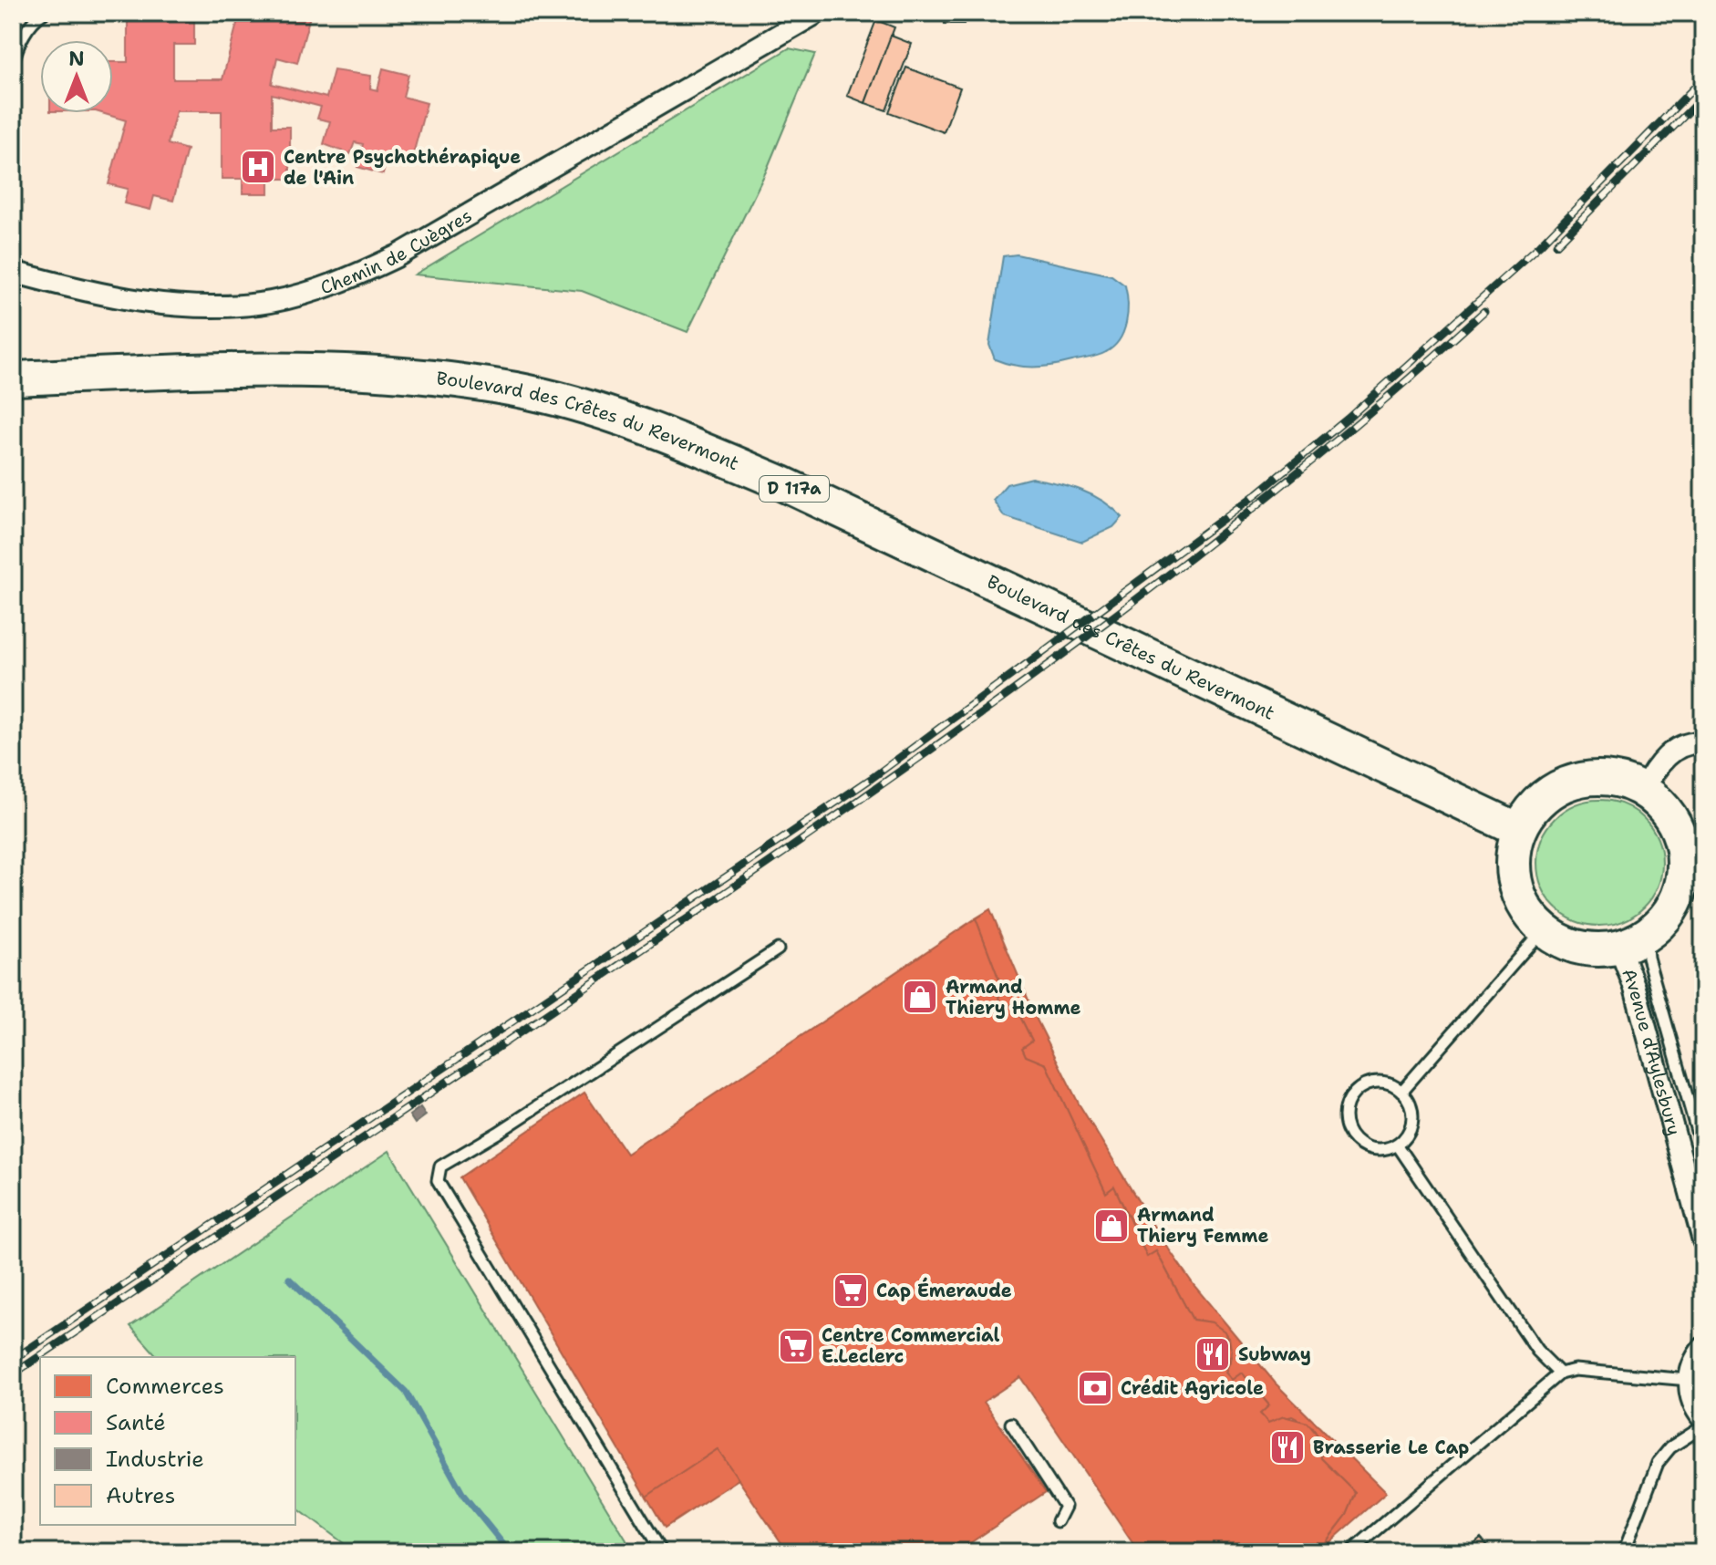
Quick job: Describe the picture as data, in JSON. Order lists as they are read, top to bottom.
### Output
{
  "streets": {
    "main road": ["Boulevard des Crêtes du Revermont", "D 117a"],
    "street": ["Chemin de Cuègres", "Avenue d'Aylesbury"]
  },
  "crossings": [
    ["Boulevard des Crêtes du Revermont", "Avenue d'Aylesbury"]
  ],
  "places": {
    "hospital": ["Centre Psychothérapique de l'Ain"],
    "shop": ["Armand Thiery Homme", "Armand Thiery Femme"],
    "supermarket": ["Cap Émeraude", "Centre Commercial E.Leclerc"],
    "restaurant": ["Subway", "Brasserie Le Cap"],
    "bank": ["Crédit Agricole"]
  },
  "legend": [
    "Commerces",
    "Santé",
    "Industrie",
    "Autres"
  ],
  "north": "top"
}
